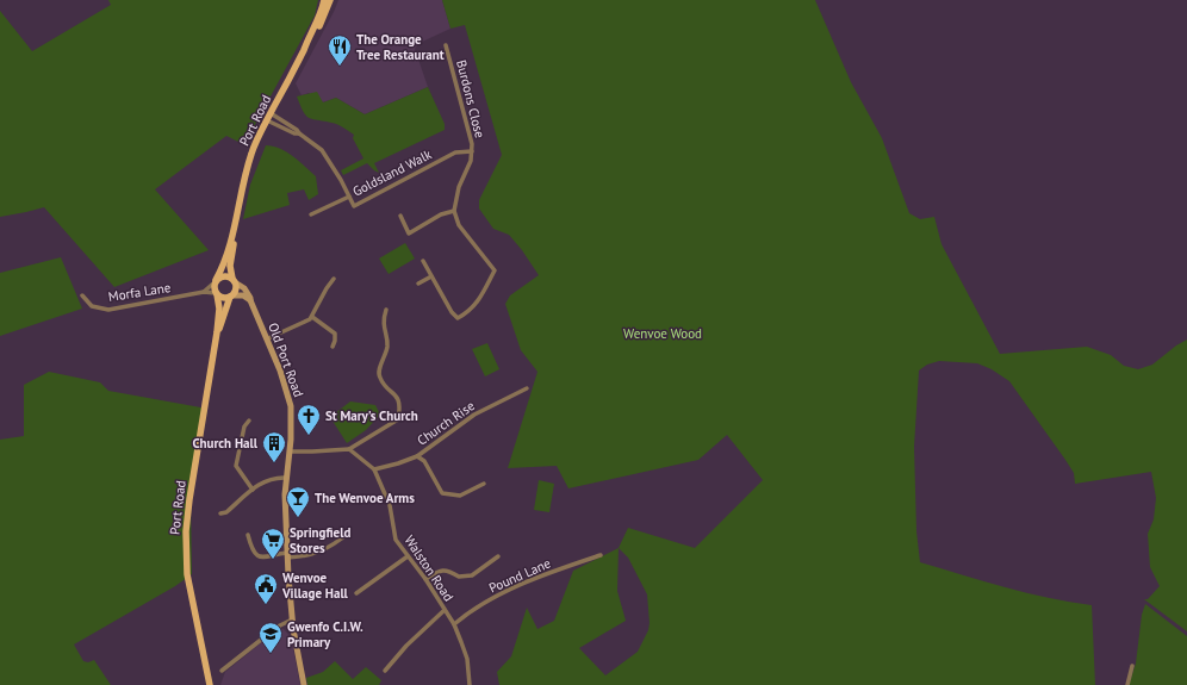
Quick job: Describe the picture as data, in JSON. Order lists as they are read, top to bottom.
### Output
{
  "streets": {
    "main road": ["Port Road"],
    "street": [
      "Burdons Close",
      "Goldsland Walk",
      "Morfa Lane",
      "Old Port Road",
      "Church Rise",
      "Walston Road",
      "Pound Lane"
    ]
  },
  "crossings": [
    ["Burdons Close", "Goldsland Walk"],
    ["Port Road", "Goldsland Walk"],
    ["Port Road", "Morfa Lane"],
    ["Port Road", "Old Port Road"],
    ["Morfa Lane", "Old Port Road"],
    ["Church Rise", "Walston Road"],
    ["Walston Road", "Pound Lane"]
  ],
  "parks": ["Wenvoe Wood"],
  "places": {
    "restaurant": ["The Orange Tree Restaurant"],
    "church": ["St Mary's Church"],
    "building": ["Church Hall"],
    "bar": ["The Wenvoe Arms"],
    "supermarket": ["Springfield Stores"],
    "public building": ["Wenvoe Village Hall"],
    "school or university": ["Gwenfo C.I.W. Primary"]
  }
}
